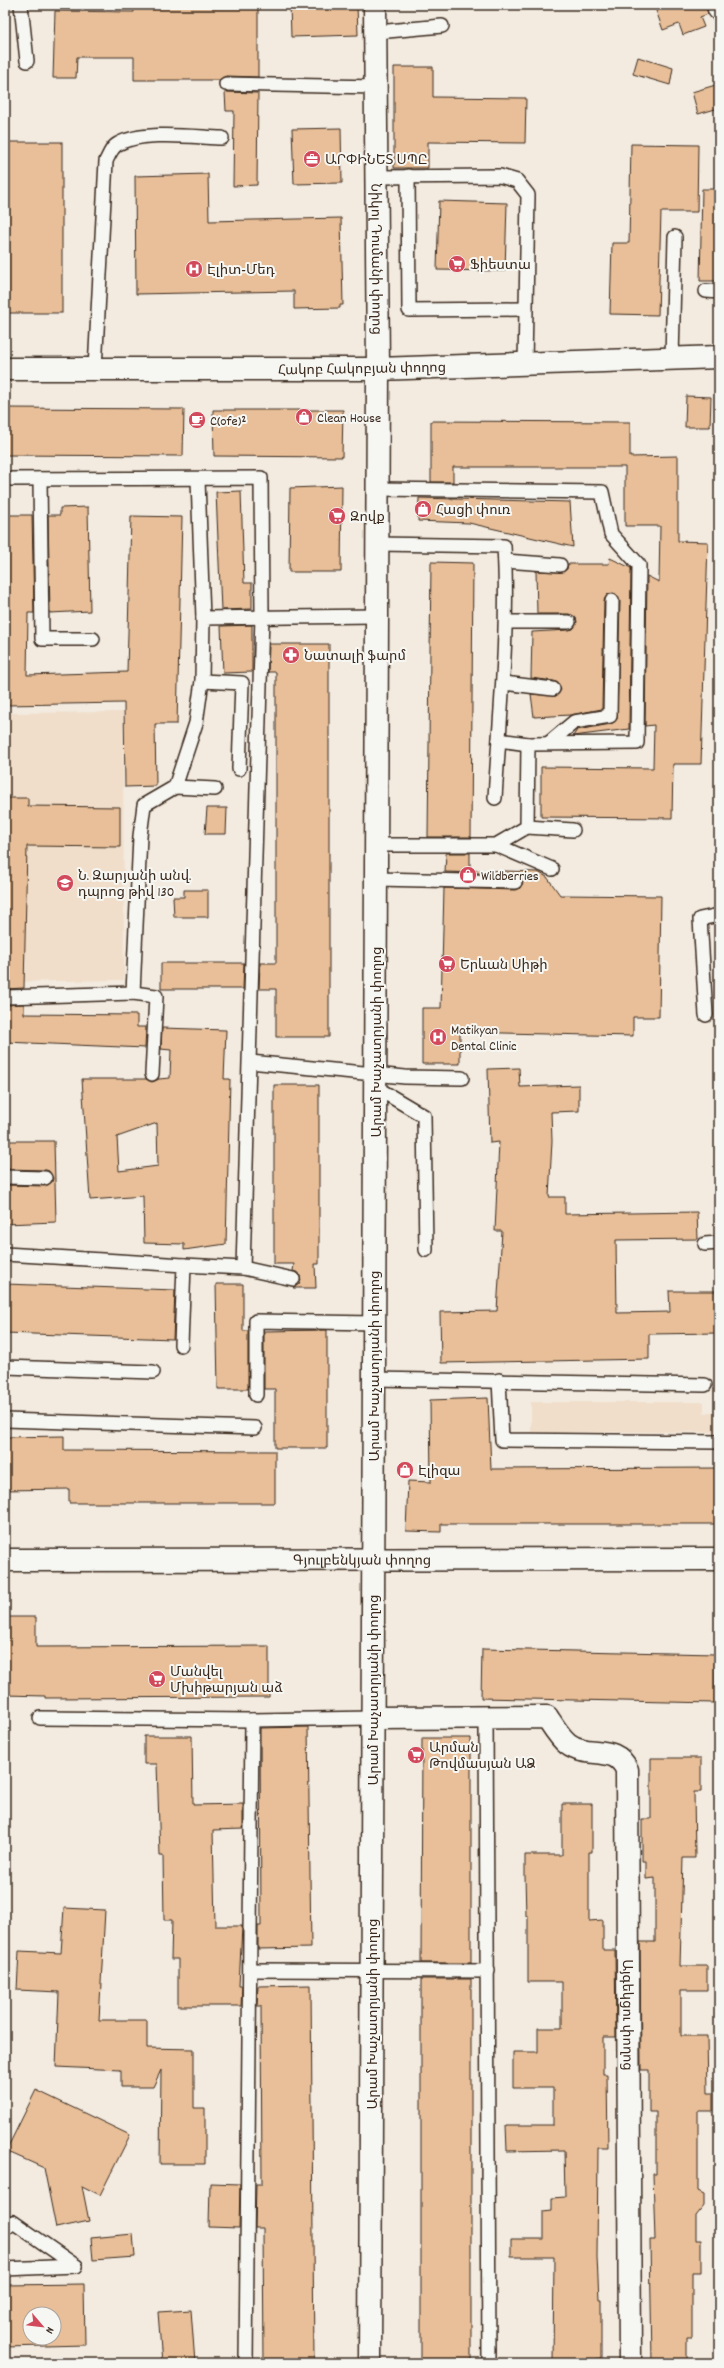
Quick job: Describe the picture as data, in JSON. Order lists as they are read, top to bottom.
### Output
{
  "streets": {
    "street": [
      "Նիկոլ Դումանի փողոց",
      "Հակոբ Հակոբյան փողոց",
      "Արամ Խաչատրյանի փողոց",
      "Գյուլբենկյան փողոց",
      "Այգեկցու փողոց"
    ]
  },
  "crossings": [
    ["Նիկոլ Դումանի փողոց", "Հակոբ Հակոբյան փողոց"],
    ["Նիկոլ Դումանի փողոց", "Արամ Խաչատրյանի փողոց"],
    ["Հակոբ Հակոբյան փողոց", "Արամ Խաչատրյանի փողոց"],
    ["Արամ Խաչատրյանի փողոց", "Գյուլբենկյան փողոց"]
  ],
  "places": {
    "office": ["ԱՐՓԻՆԵՏ ՍՊԸ"],
    "supermarket": [
      "Ֆիեստա",
      "Զովք",
      "Երևան Սիթի",
      "Մանվել Մխիթարյան աձ",
      "Արման Թովմասյան ԱՁ"
    ],
    "hospital": ["Էլիտ-Մեդ", "Matikyan Dental Clinic"],
    "shop": [
      "Clean House",
      "Հացի փուռ",
      "Wildberries",
      "Էլիզա"
    ],
    "cafe": ["C(ofe)²"],
    "pharmacy": ["Նատալի ֆարմ"],
    "school or university": ["Ն. Զարյանի անվ. դպրոց թիվ 130"]
  },
  "north": "bottom right"
}
